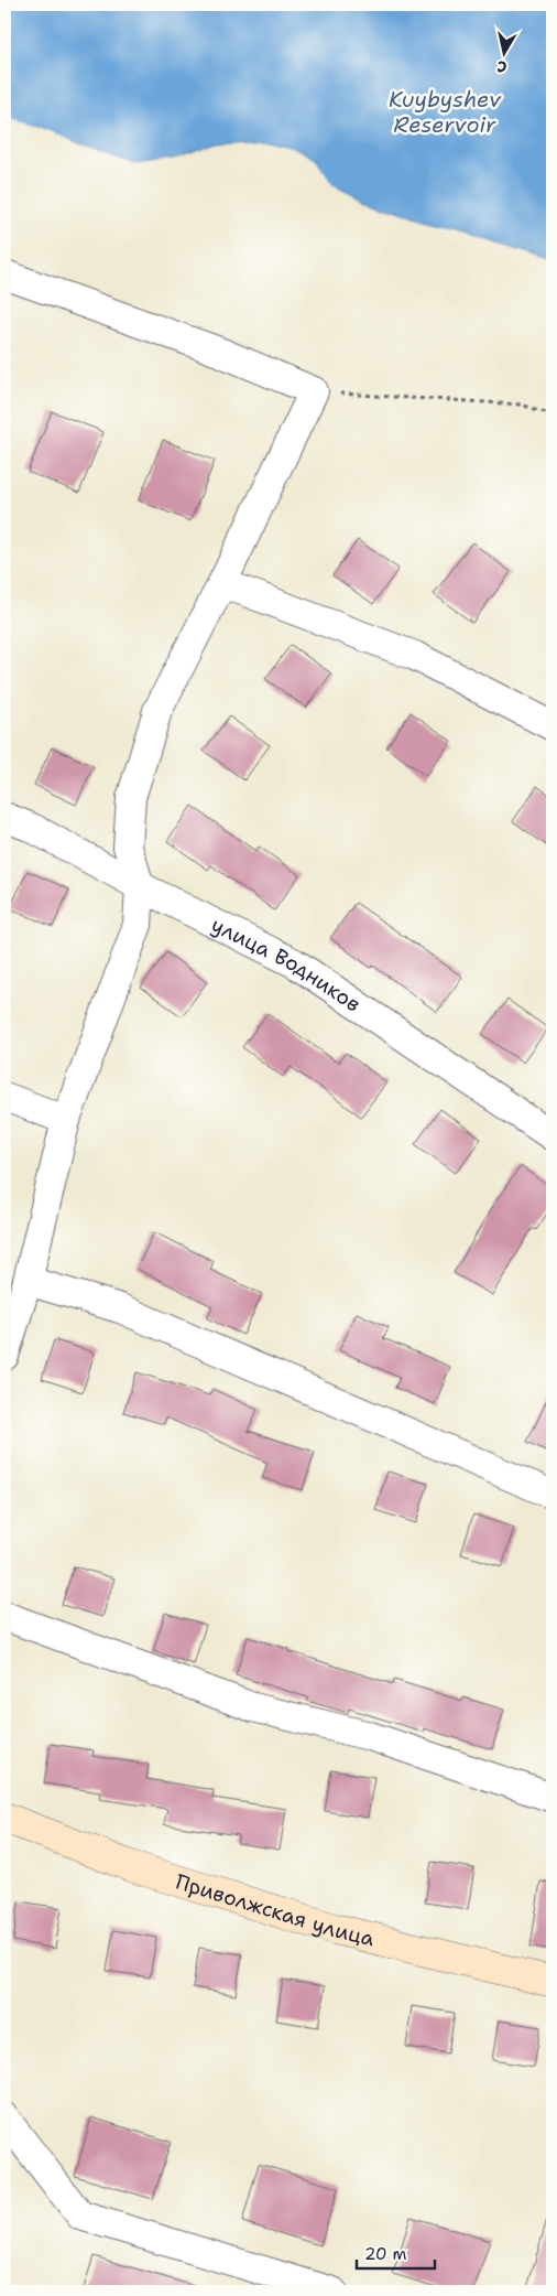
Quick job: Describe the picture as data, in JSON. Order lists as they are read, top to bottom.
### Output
{
  "streets": {
    "main road": ["Приволжская улица"],
    "street": ["улица Водников"]
  },
  "water": ["Kuybyshev Reservoir"],
  "scale_bar": "20 m",
  "north": "bottom"
}
